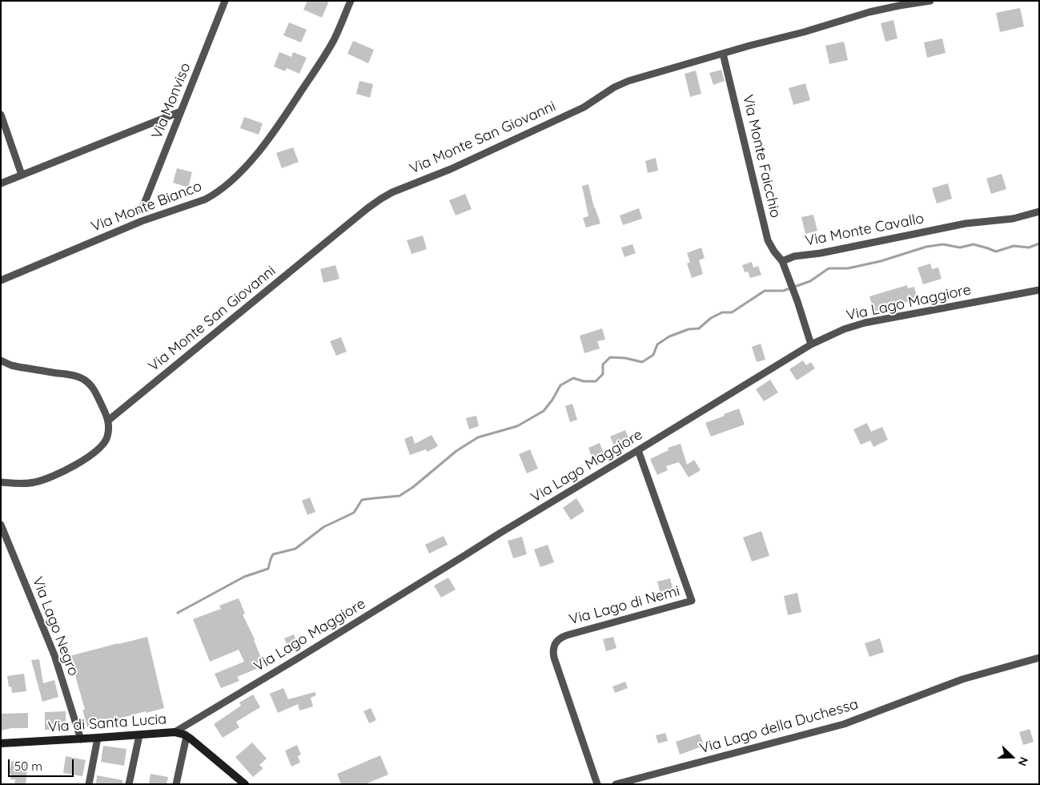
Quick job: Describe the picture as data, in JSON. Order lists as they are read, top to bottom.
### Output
{
  "streets": {
    "street": [
      "Via Monviso",
      "Via Monte San Giovanni",
      "Via Monte Faicchio",
      "Via Monte Bianco",
      "Via Monte Cavallo",
      "Via Lago Maggiore",
      "Via Lago di Nemi",
      "Via Lago Negro",
      "Via di Santa Lucia",
      "Via Lago della Duchessa"
    ]
  },
  "crossings": [
    ["Via Monte San Giovanni", "Via Monte Faicchio"],
    ["Via Monte Faicchio", "Via Monte Cavallo"],
    ["Via Lago Maggiore", "Via Lago di Nemi"],
    ["Via Lago Maggiore", "Via di Santa Lucia"],
    ["Via Lago Negro", "Via di Santa Lucia"]
  ],
  "scale_bar": "50 m",
  "north": "right"
}
